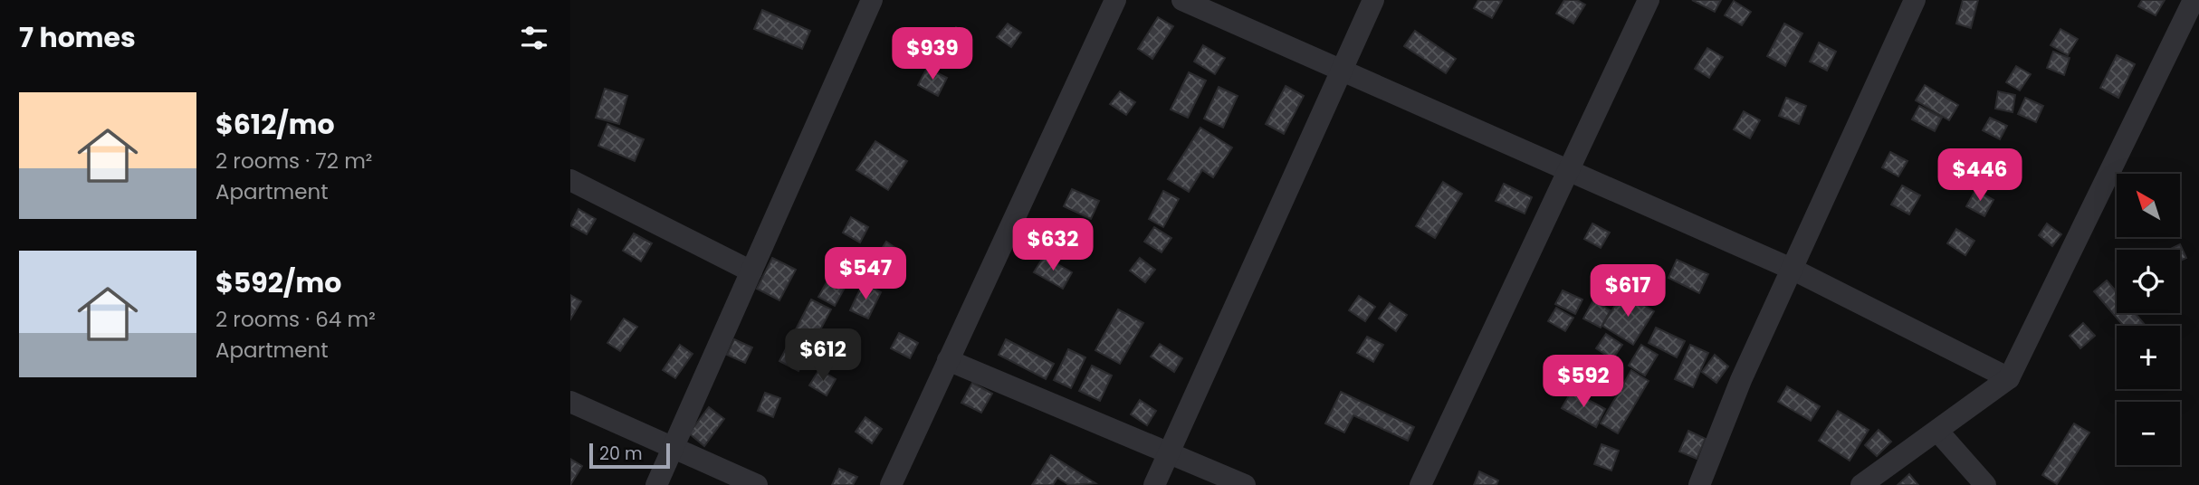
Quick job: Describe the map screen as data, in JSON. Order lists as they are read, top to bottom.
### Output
{
  "scale_bar": "20 m",
  "north": "top left",
  "page": {
    "heading": "7 homes",
    "price": [
      "$939",
      "$446",
      "$632",
      "$547",
      "$617",
      "$612",
      "$592"
    ],
    "list": [
      {
        "name": "$612/mo",
        "note": "2 rooms · 72 m² · Apartment"
      },
      {
        "name": "$592/mo",
        "note": "2 rooms · 64 m² · Apartment"
      }
    ],
    "map_buttons": ["+", "−"],
    "scale": "20 m"
  }
}
